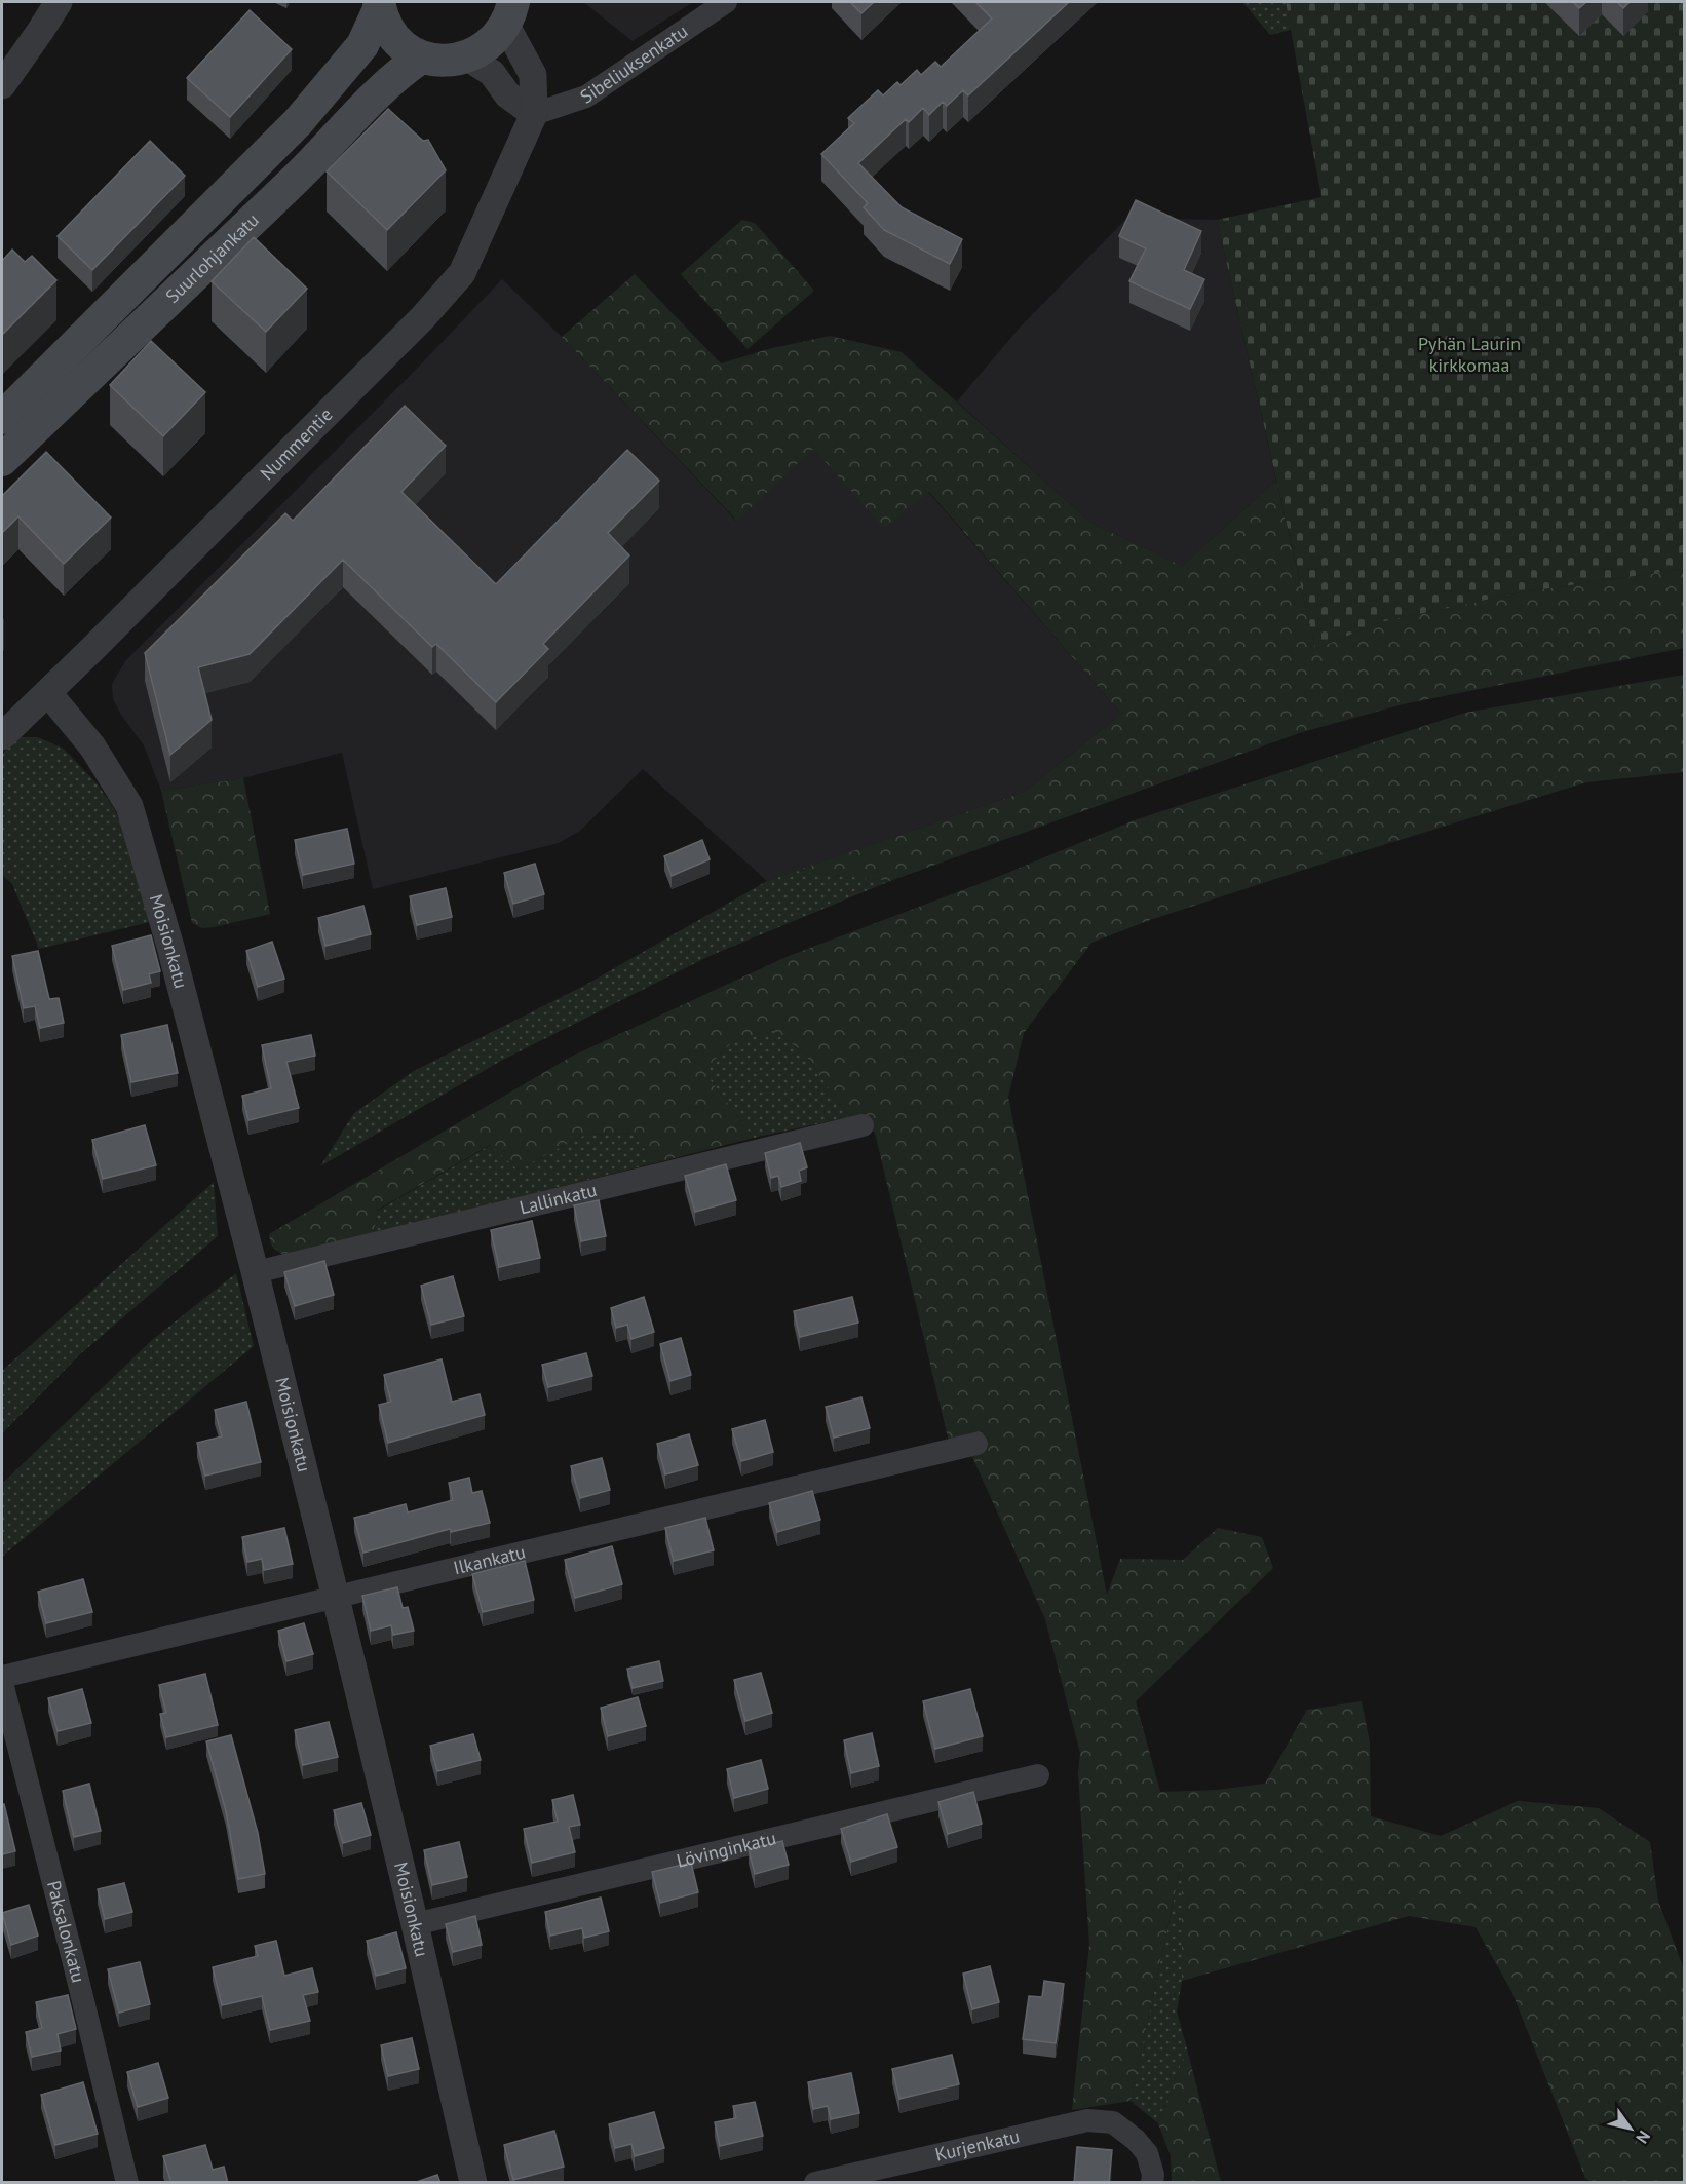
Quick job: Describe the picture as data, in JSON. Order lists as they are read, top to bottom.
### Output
{
  "streets": {
    "main road": ["Suurlohjankatu"],
    "street": [
      "Sibeliuksenkatu",
      "Nummentie",
      "Moisionkatu",
      "Lallinkatu",
      "Ilkankatu",
      "Lövinginkatu",
      "Paksalonkatu",
      "Kurjenkatu"
    ]
  },
  "crossings": [
    ["Sibeliuksenkatu", "Nummentie"],
    ["Nummentie", "Moisionkatu"],
    ["Moisionkatu", "Lallinkatu"],
    ["Moisionkatu", "Ilkankatu"],
    ["Moisionkatu", "Lövinginkatu"]
  ],
  "parks": ["Pyhän Laurin kirkkomaa"],
  "north": "bottom right"
}
